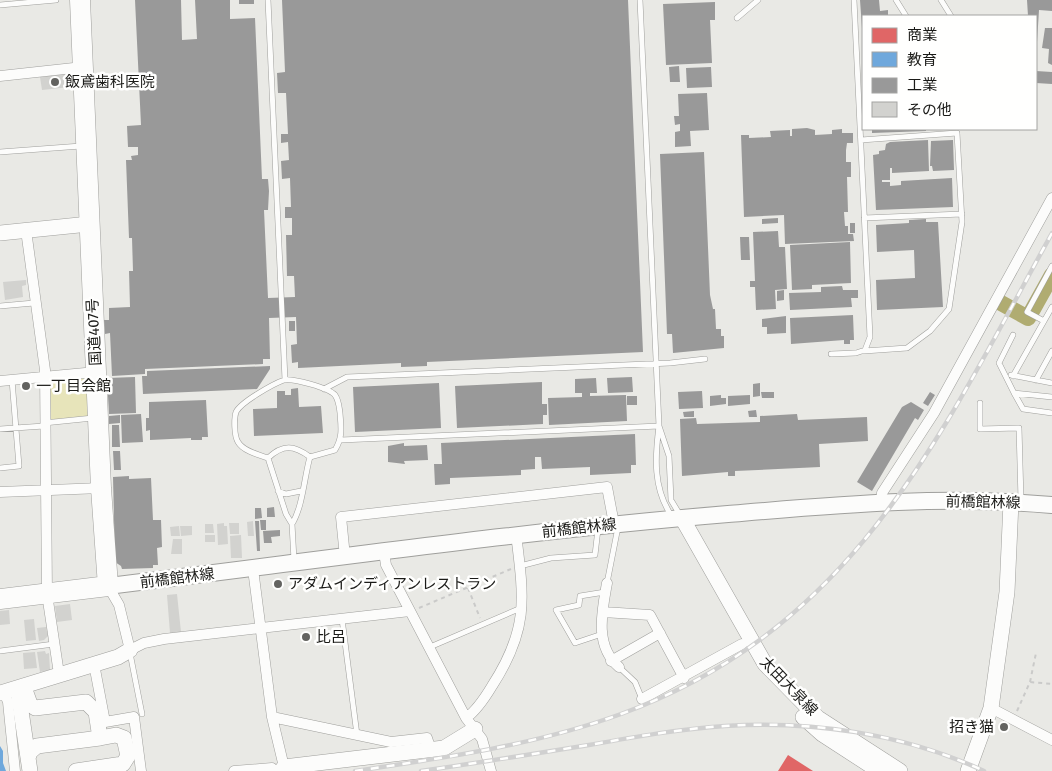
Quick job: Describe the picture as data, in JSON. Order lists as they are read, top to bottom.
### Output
{
  "streets": {
    "highway": ["国道407号"],
    "main road": ["前橋館林線"],
    "street": ["太田大泉線"]
  },
  "crossings": [
    ["国道407号", "前橋館林線"],
    ["前橋館林線", "太田大泉線"]
  ],
  "places": [
    "飯鳶歯科医院",
    "一丁目会館",
    "アダムインディアンレストラン",
    "比呂",
    "招き猫"
  ],
  "legend": [
    "商業",
    "教育",
    "工業",
    "その他"
  ]
}
